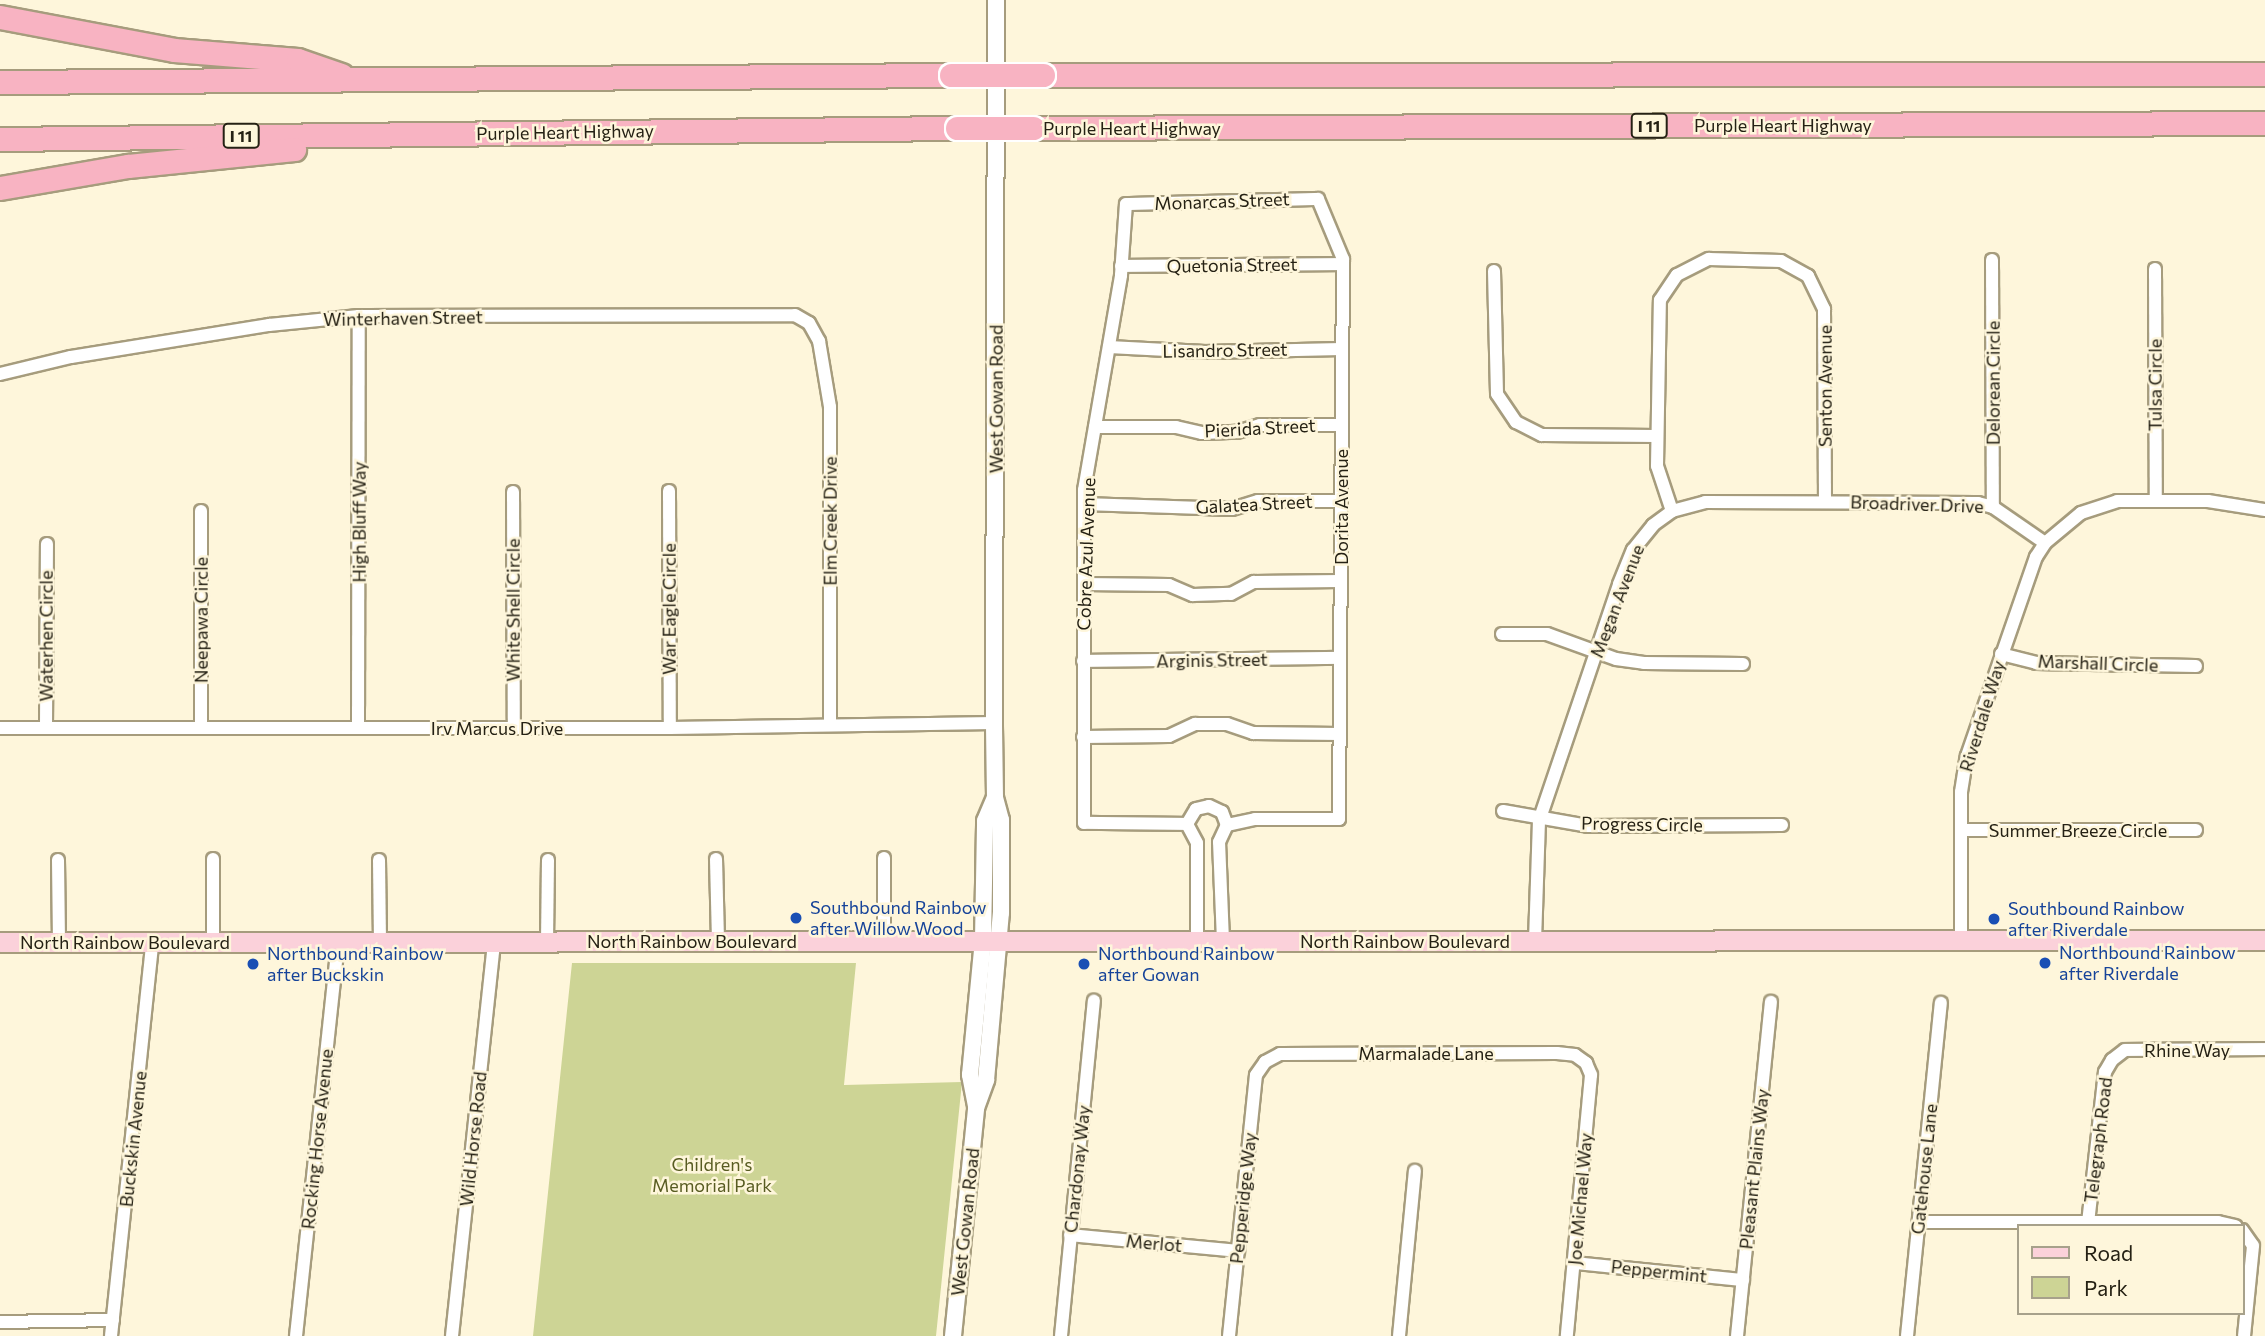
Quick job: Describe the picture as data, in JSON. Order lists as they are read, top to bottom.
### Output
{
  "streets": {
    "highway": ["Purple Heart Highway", "I 11"],
    "main road": ["North Rainbow Boulevard"],
    "street": [
      "Monarcas Street",
      "Quetonia Street",
      "Winterhaven Street",
      "Lisandro Street",
      "Delorean Circle",
      "Tulsa Circle",
      "Senton Avenue",
      "West Gowan Road",
      "Pierida Street",
      "Galatea Street",
      "Broadriver Drive",
      "Dorita Avenue",
      "Elm Creek Drive",
      "High Bluff Way",
      "Cobre Azul Avenue",
      "Megan Avenue",
      "War Eagle Circle",
      "White Shell Circle",
      "Neepawa Circle",
      "Waterhen Circle",
      "Arginis Street",
      "Marshall Circle",
      "Riverdale Way",
      "Irv Marcus Drive",
      "Progress Circle",
      "Summer Breeze Circle",
      "Rhine Way",
      "Marmalade Lane",
      "Buckskin Avenue",
      "Rocking Horse Avenue",
      "Wild Horse Road",
      "Telegraph Road",
      "Chardonay Way",
      "Pleasant Plains Way",
      "Gatehouse Lane",
      "Pepperidge Way",
      "Joe Michael Way",
      "Merlot",
      "Peppermint"
    ]
  },
  "crossings": [
    ["Monarcas Street", "Dorita Avenue"],
    ["Monarcas Street", "Cobre Azul Avenue"],
    ["Quetonia Street", "Dorita Avenue"],
    ["Quetonia Street", "Cobre Azul Avenue"],
    ["Winterhaven Street", "Elm Creek Drive"],
    ["Winterhaven Street", "High Bluff Way"],
    ["Lisandro Street", "Dorita Avenue"],
    ["Lisandro Street", "Cobre Azul Avenue"],
    ["Delorean Circle", "Broadriver Drive"],
    ["Senton Avenue", "Broadriver Drive"],
    ["West Gowan Road", "Irv Marcus Drive"],
    ["West Gowan Road", "North Rainbow Boulevard"],
    ["Pierida Street", "Dorita Avenue"],
    ["Pierida Street", "Cobre Azul Avenue"],
    ["Galatea Street", "Dorita Avenue"],
    ["Galatea Street", "Cobre Azul Avenue"],
    ["Broadriver Drive", "Megan Avenue"],
    ["Broadriver Drive", "Riverdale Way"],
    ["Dorita Avenue", "Arginis Street"],
    ["Elm Creek Drive", "Irv Marcus Drive"],
    ["High Bluff Way", "Irv Marcus Drive"],
    ["Cobre Azul Avenue", "Arginis Street"],
    ["Megan Avenue", "Progress Circle"],
    ["Megan Avenue", "North Rainbow Boulevard"],
    ["War Eagle Circle", "Irv Marcus Drive"],
    ["White Shell Circle", "Irv Marcus Drive"],
    ["Neepawa Circle", "Irv Marcus Drive"],
    ["Waterhen Circle", "Irv Marcus Drive"],
    ["Marshall Circle", "Riverdale Way"],
    ["Riverdale Way", "Summer Breeze Circle"],
    ["Riverdale Way", "North Rainbow Boulevard"],
    ["North Rainbow Boulevard", "Buckskin Avenue"],
    ["North Rainbow Boulevard", "Rocking Horse Avenue"],
    ["North Rainbow Boulevard", "Wild Horse Road"],
    ["Rhine Way", "Telegraph Road"],
    ["Marmalade Lane", "Pepperidge Way"],
    ["Marmalade Lane", "Joe Michael Way"],
    ["Chardonay Way", "Merlot"],
    ["Pleasant Plains Way", "Peppermint"],
    ["Pepperidge Way", "Merlot"],
    ["Joe Michael Way", "Peppermint"]
  ],
  "parks": ["Children's Memorial Park"],
  "places": [
    "Southbound Rainbow after Willow Wood",
    "Southbound Rainbow after Riverdale",
    "Northbound Rainbow after Riverdale",
    "Northbound Rainbow after Buckskin",
    "Northbound Rainbow after Gowan"
  ],
  "legend": ["Road", "Park"]
}
